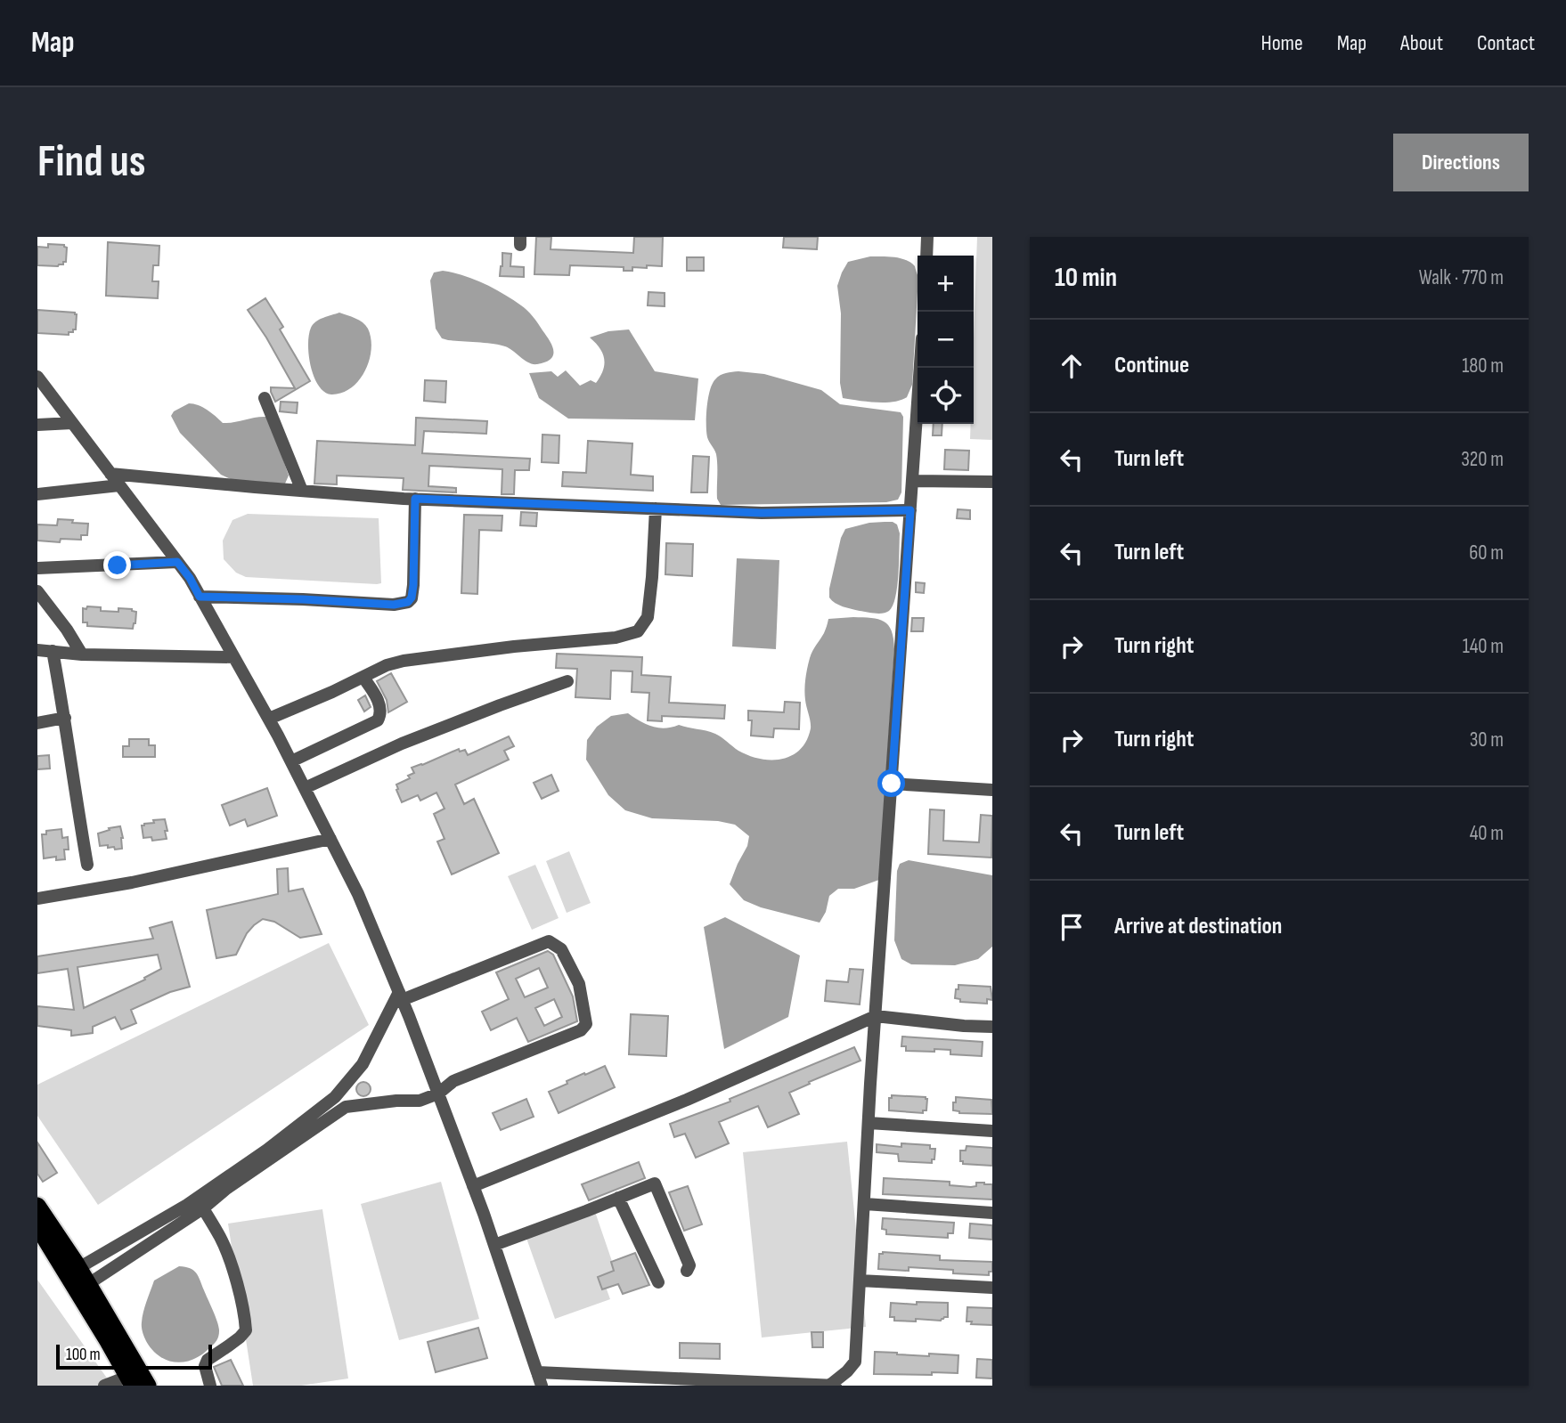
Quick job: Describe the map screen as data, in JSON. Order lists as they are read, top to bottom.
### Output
{
  "scale_bar": "100 m",
  "page": {
    "header": "Map",
    "nav": [
      "Home",
      "Map",
      "About",
      "Contact"
    ],
    "buttons": "Directions",
    "title": "Find us",
    "heading": ["10 min", "Walk · 770 m"],
    "map_buttons": ["+", "−"],
    "list": [
      ["Continue", "180 m"],
      ["Turn left", "320 m"],
      ["Turn left", "60 m"],
      ["Turn right", "140 m"],
      ["Turn right", "30 m"],
      ["Turn left", "40 m"],
      "Arrive at destination"
    ],
    "scale": "100 m"
  }
}
